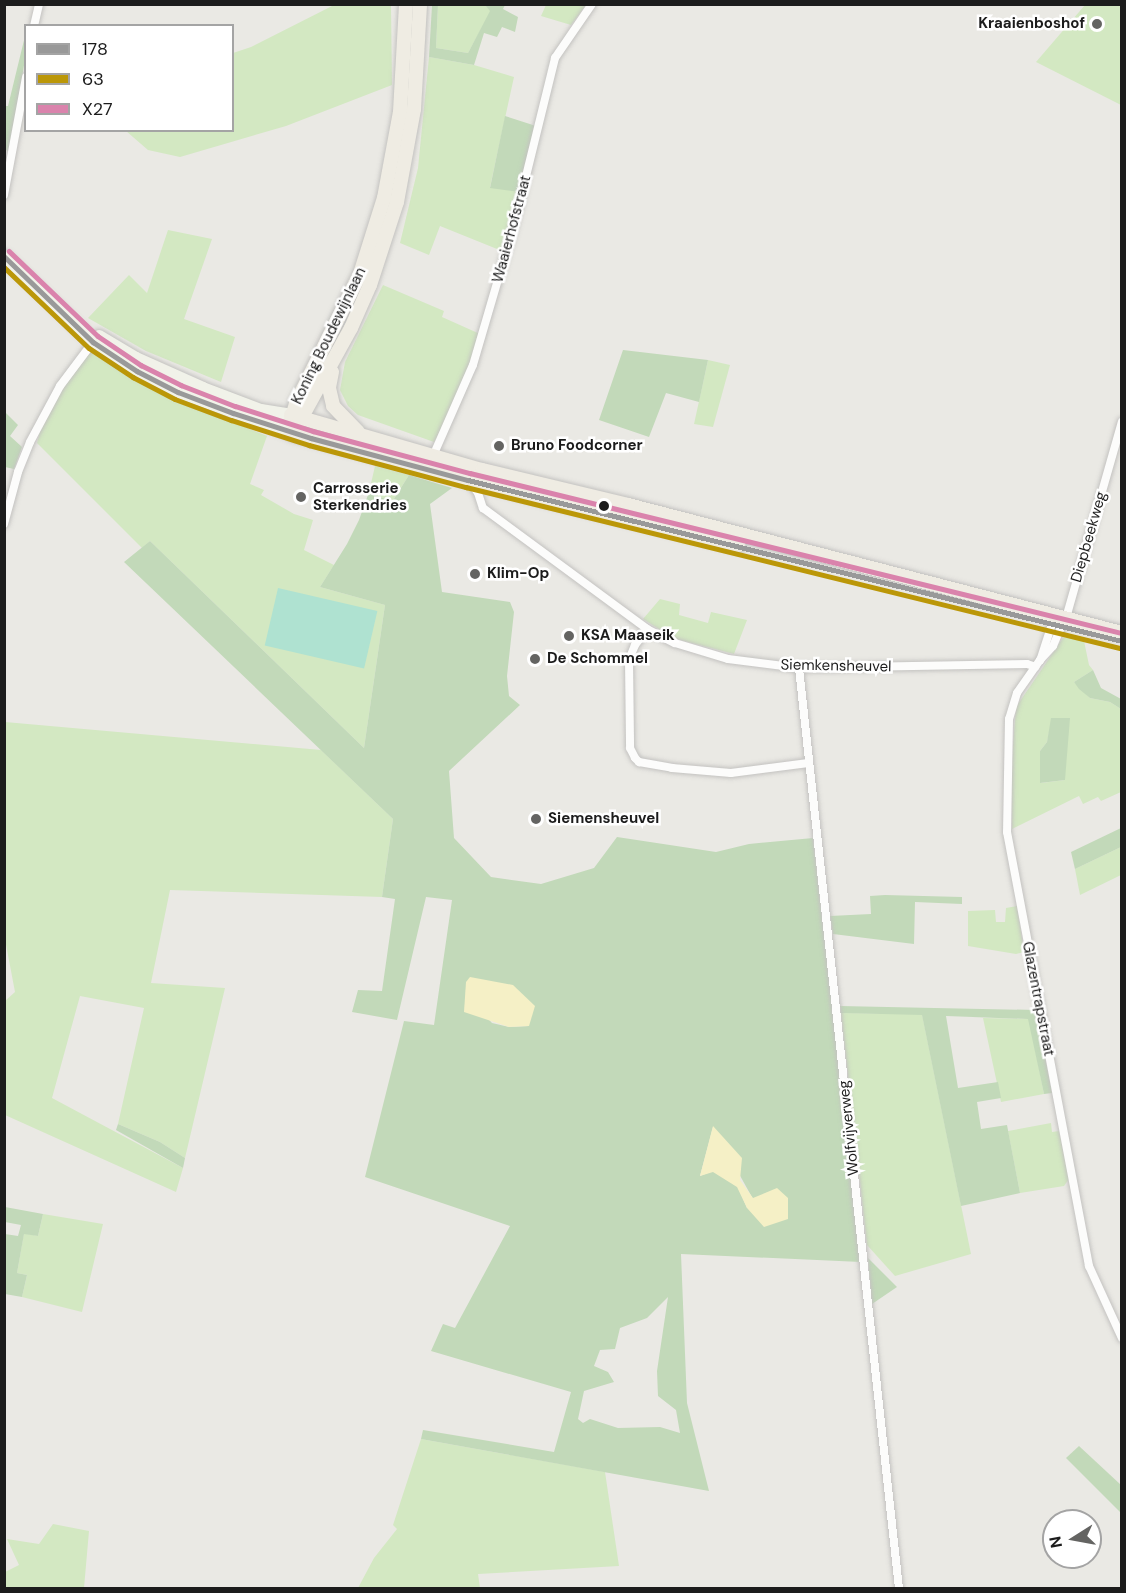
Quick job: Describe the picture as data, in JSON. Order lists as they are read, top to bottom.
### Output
{
  "streets": {
    "main road": ["Koning Boudewijnlaan"],
    "street": [
      "Waaierhofstraat",
      "Diepbeekweg",
      "Siemkensheuvel",
      "Glazentrapstraat",
      "Wolfvijverweg"
    ]
  },
  "crossings": [
    ["Diepbeekweg", "Glazentrapstraat"],
    ["Siemkensheuvel", "Glazentrapstraat"],
    ["Siemkensheuvel", "Wolfvijverweg"]
  ],
  "places": [
    "Kraaienboshof",
    "Bruno Foodcorner",
    "Carrosserie Sterkendries",
    "Klim-Op",
    "KSA Maaseik",
    "De Schommel",
    "Siemensheuvel"
  ],
  "lines": ["transit line X27", "transit line 178", "transit line 63"],
  "legend": ["178", "63", "X27"],
  "north": "left"
}
